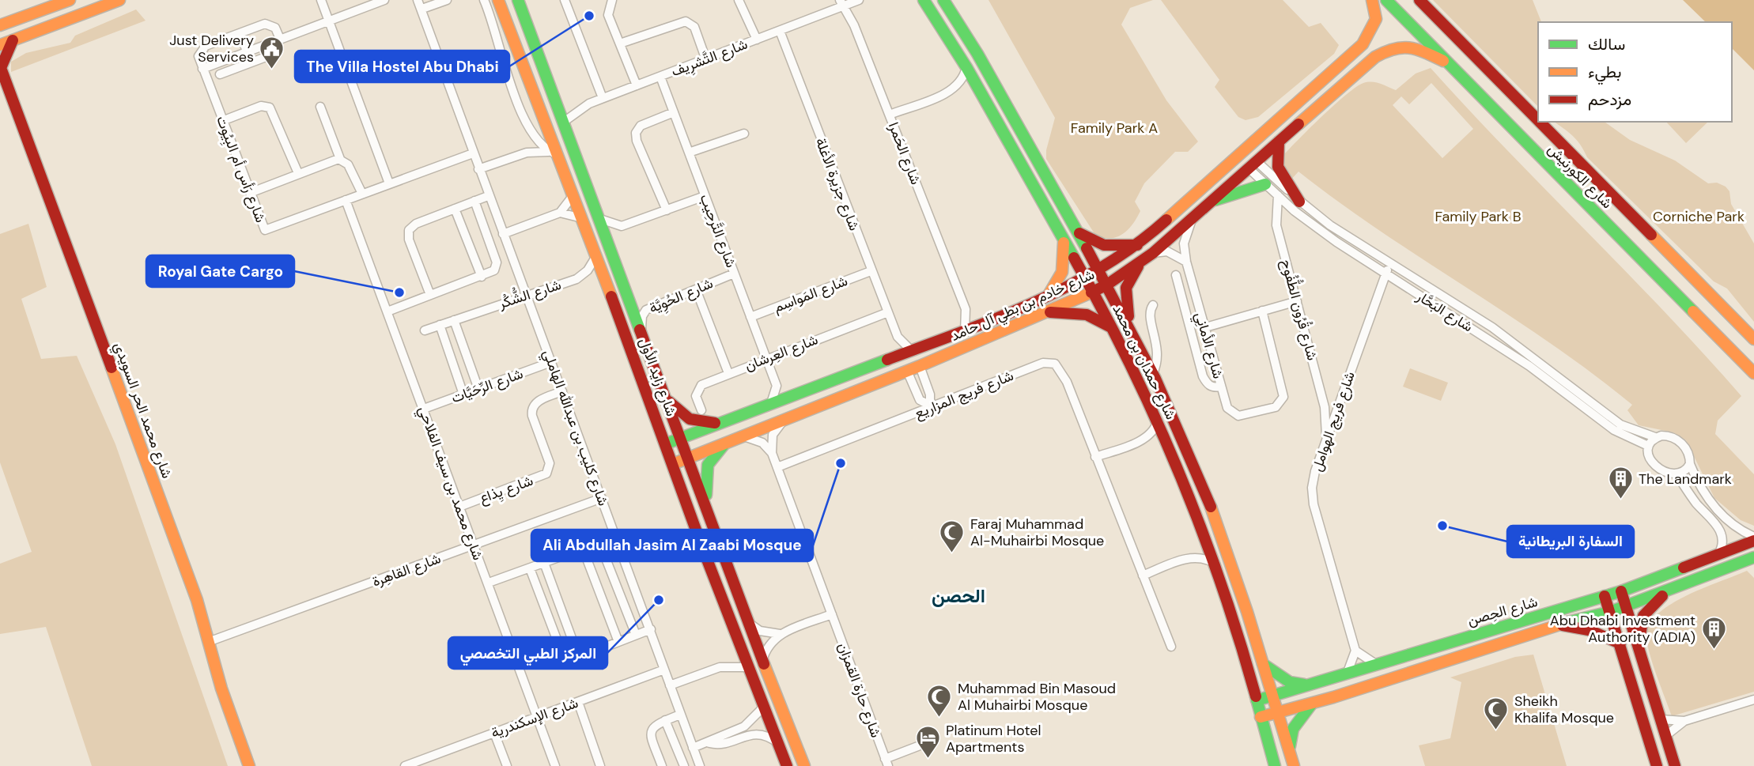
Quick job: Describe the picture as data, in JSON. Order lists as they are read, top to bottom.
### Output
{
  "streets": {
    "main road": [
      "شارع الكورنيش",
      "شارع خادم بن بطي آل حامد",
      "شارع حمدان بن محمد",
      "شارع زايد الأول",
      "شارع محمد الحر السويدي",
      "شارع الحِصن"
    ],
    "street": [
      "شارع التَّشرِيف",
      "شارع الحَمرا",
      "شارع رَأس أم البِيُوت",
      "شارع جزيرة الأغلة",
      "شارع التَّرحِيب",
      "شارع الشُّكُر",
      "شارع المَواسِم",
      "شارع الحُوِيَّة",
      "شارع قُرُون الطُّفُوح",
      "شارع البَحَّار",
      "شارع الأمانِي",
      "شارع العِرشان",
      "شارع الرِّحَيَّات",
      "شارع فريج المزاريع",
      "شارع فريج الهوامل",
      "شارع كليب بن عبدالله الهاملي",
      "شارع محمد بن سيف الفلاحي",
      "شارع يِذاع",
      "شارع القاهِرة",
      "شارع حارة القمزان",
      "شارع الإسكندرية"
    ]
  },
  "crossings": [
    ["شارع التَّشرِيف", "شارع الحَمرا"],
    ["شارع التَّشرِيف", "شارع جزيرة الأغلة"],
    ["شارع التَّشرِيف", "شارع التَّرحِيب"],
    ["شارع التَّشرِيف", "شارع زايد الأول"],
    ["شارع الحَمرا", "شارع خادم بن بطي آل حامد"],
    ["شارع رَأس أم البِيُوت", "شارع كليب بن عبدالله الهاملي"],
    ["شارع رَأس أم البِيُوت", "شارع محمد بن سيف الفلاحي"],
    ["شارع الكورنيش", "شارع خادم بن بطي آل حامد"],
    ["شارع جزيرة الأغلة", "شارع المَواسِم"],
    ["شارع جزيرة الأغلة", "شارع خادم بن بطي آل حامد"],
    ["شارع جزيرة الأغلة", "شارع العِرشان"],
    ["شارع التَّرحِيب", "شارع المَواسِم"],
    ["شارع التَّرحِيب", "شارع الحُوِيَّة"],
    ["شارع التَّرحِيب", "شارع العِرشان"],
    ["شارع الشُّكُر", "شارع زايد الأول"],
    ["شارع الشُّكُر", "شارع كليب بن عبدالله الهاملي"],
    ["شارع الحُوِيَّة", "شارع العِرشان"],
    ["شارع الحُوِيَّة", "شارع زايد الأول"],
    ["شارع خادم بن بطي آل حامد", "شارع البَحَّار"],
    ["شارع خادم بن بطي آل حامد", "شارع الأمانِي"],
    ["شارع خادم بن بطي آل حامد", "شارع حمدان بن محمد"],
    ["شارع خادم بن بطي آل حامد", "شارع زايد الأول"],
    ["شارع قُرُون الطُّفُوح", "شارع البَحَّار"],
    ["شارع قُرُون الطُّفُوح", "شارع فريج الهوامل"],
    ["شارع البَحَّار", "شارع فريج الهوامل"],
    ["شارع حمدان بن محمد", "شارع الحِصن"],
    ["شارع الرِّحَيَّات", "شارع كليب بن عبدالله الهاملي"],
    ["شارع الرِّحَيَّات", "شارع محمد بن سيف الفلاحي"],
    ["شارع فريج المزاريع", "شارع حارة القمزان"],
    ["شارع محمد الحر السويدي", "شارع القاهِرة"],
    ["شارع كليب بن عبدالله الهاملي", "شارع يِذاع"],
    ["شارع كليب بن عبدالله الهاملي", "شارع القاهِرة"],
    ["شارع كليب بن عبدالله الهاملي", "شارع الإسكندرية"],
    ["شارع محمد بن سيف الفلاحي", "شارع يِذاع"],
    ["شارع محمد بن سيف الفلاحي", "شارع القاهِرة"],
    ["شارع محمد بن سيف الفلاحي", "شارع الإسكندرية"]
  ],
  "districts": ["الحصن"],
  "parks": ["Family Park A", "Family Park B", "Corniche Park"],
  "places": {
    "other": [
      "The Villa Hostel Abu Dhabi",
      "Royal Gate Cargo",
      "Ali Abdullah Jasim Al Zaabi Mosque",
      "السفارة البريطانية",
      "المركز الطبي التخصصي"
    ],
    "public building": ["Just Delivery Services"],
    "building": ["The Landmark", "Abu Dhabi Investment Authority (ADIA)"],
    "mosque": ["Faraj Muhammad Al-Muhairbi Mosque", "Muhammad Bin Masoud Al Muhairbi Mosque", "Sheikh Khalifa Mosque"],
    "hotel": ["Platinum Hotel Apartments"]
  },
  "legend": ["سالك", "بطيء", "مزدحم"]
}
